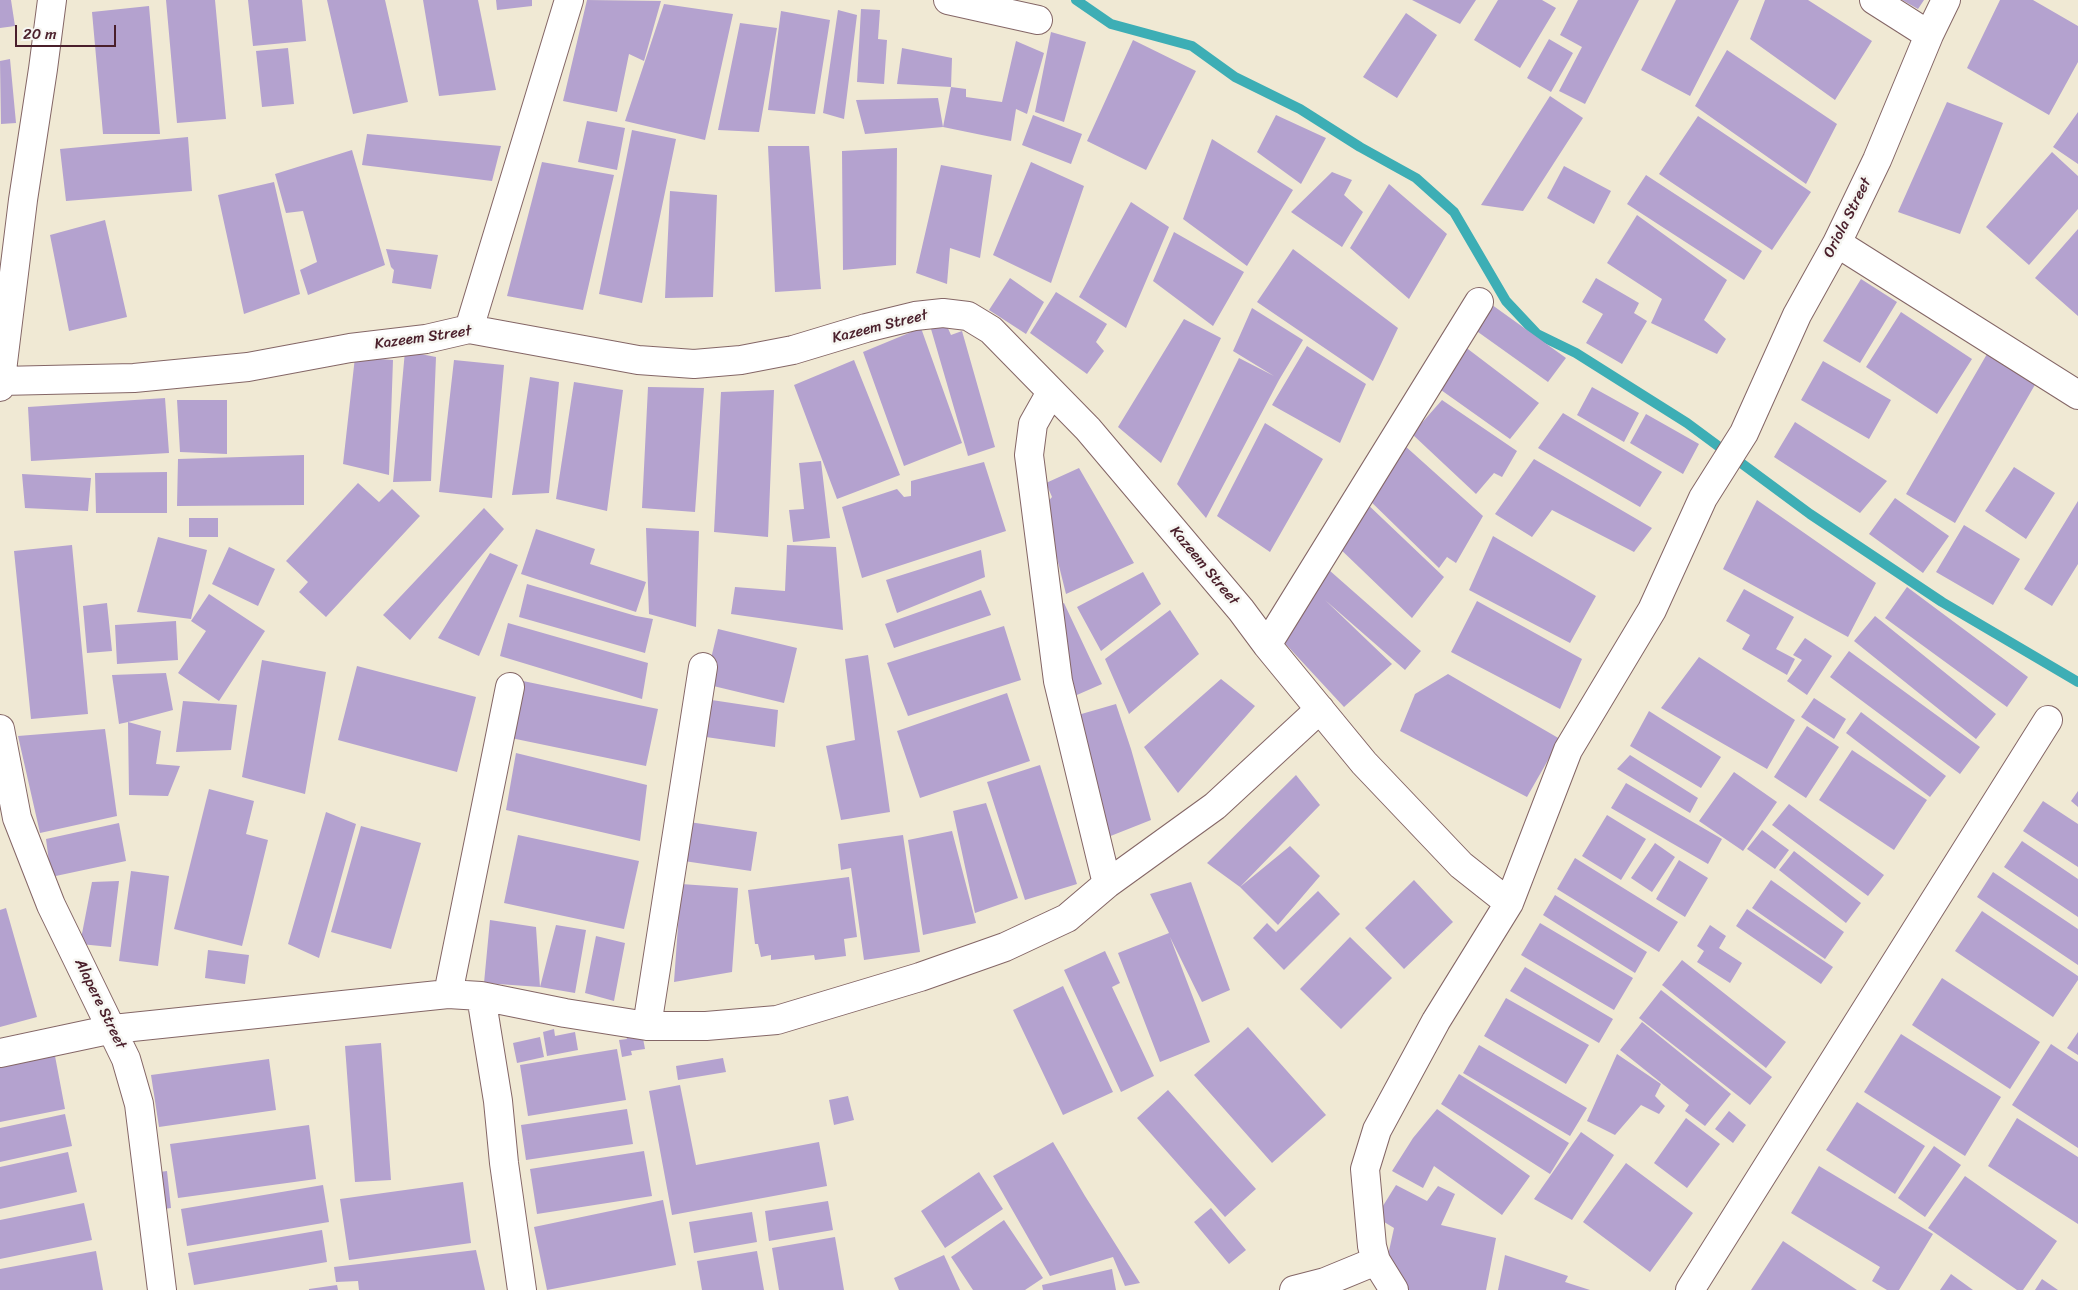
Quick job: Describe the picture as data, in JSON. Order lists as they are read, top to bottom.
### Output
{
  "streets": {
    "street": ["Oriola Street", "Kazeem Street", "Alapere Street"]
  },
  "crossings": [
    ["Oriola Street", "Kazeem Street"]
  ],
  "scale_bar": "20 m"
}
